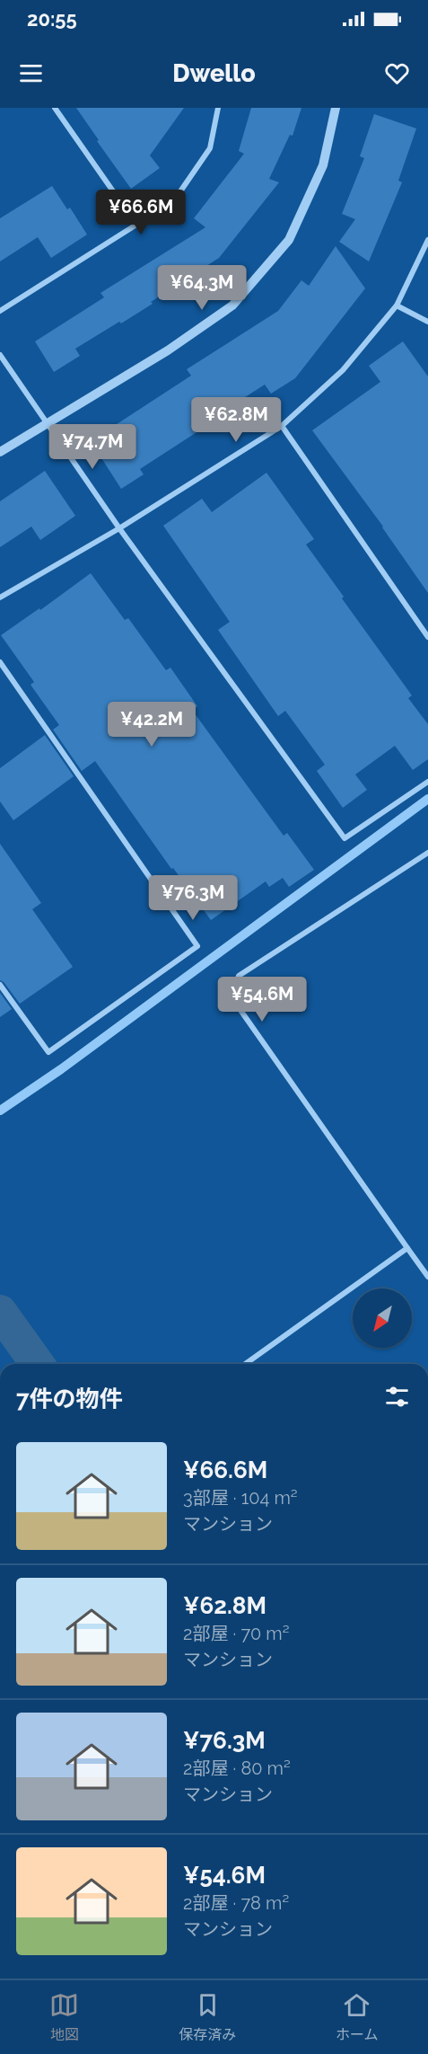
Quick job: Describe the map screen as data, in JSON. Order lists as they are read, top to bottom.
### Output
{
  "north": "bottom left",
  "page": {
    "status": "20:55",
    "header": "Dwello",
    "price": [
      "¥66.6M",
      "¥64.3M",
      "¥62.8M",
      "¥74.7M",
      "¥42.2M",
      "¥76.3M",
      "¥54.6M"
    ],
    "heading": "7件の物件",
    "list": [
      {
        "name": "¥66.6M",
        "note": "3部屋 · 104 m² · マンション"
      },
      {
        "name": "¥62.8M",
        "note": "2部屋 · 70 m² · マンション"
      },
      {
        "name": "¥76.3M",
        "note": "2部屋 · 80 m² · マンション"
      },
      {
        "name": "¥54.6M",
        "note": "2部屋 · 78 m² · マンション"
      }
    ],
    "tabs": ["地図", "保存済み", "ホーム"]
  }
}
